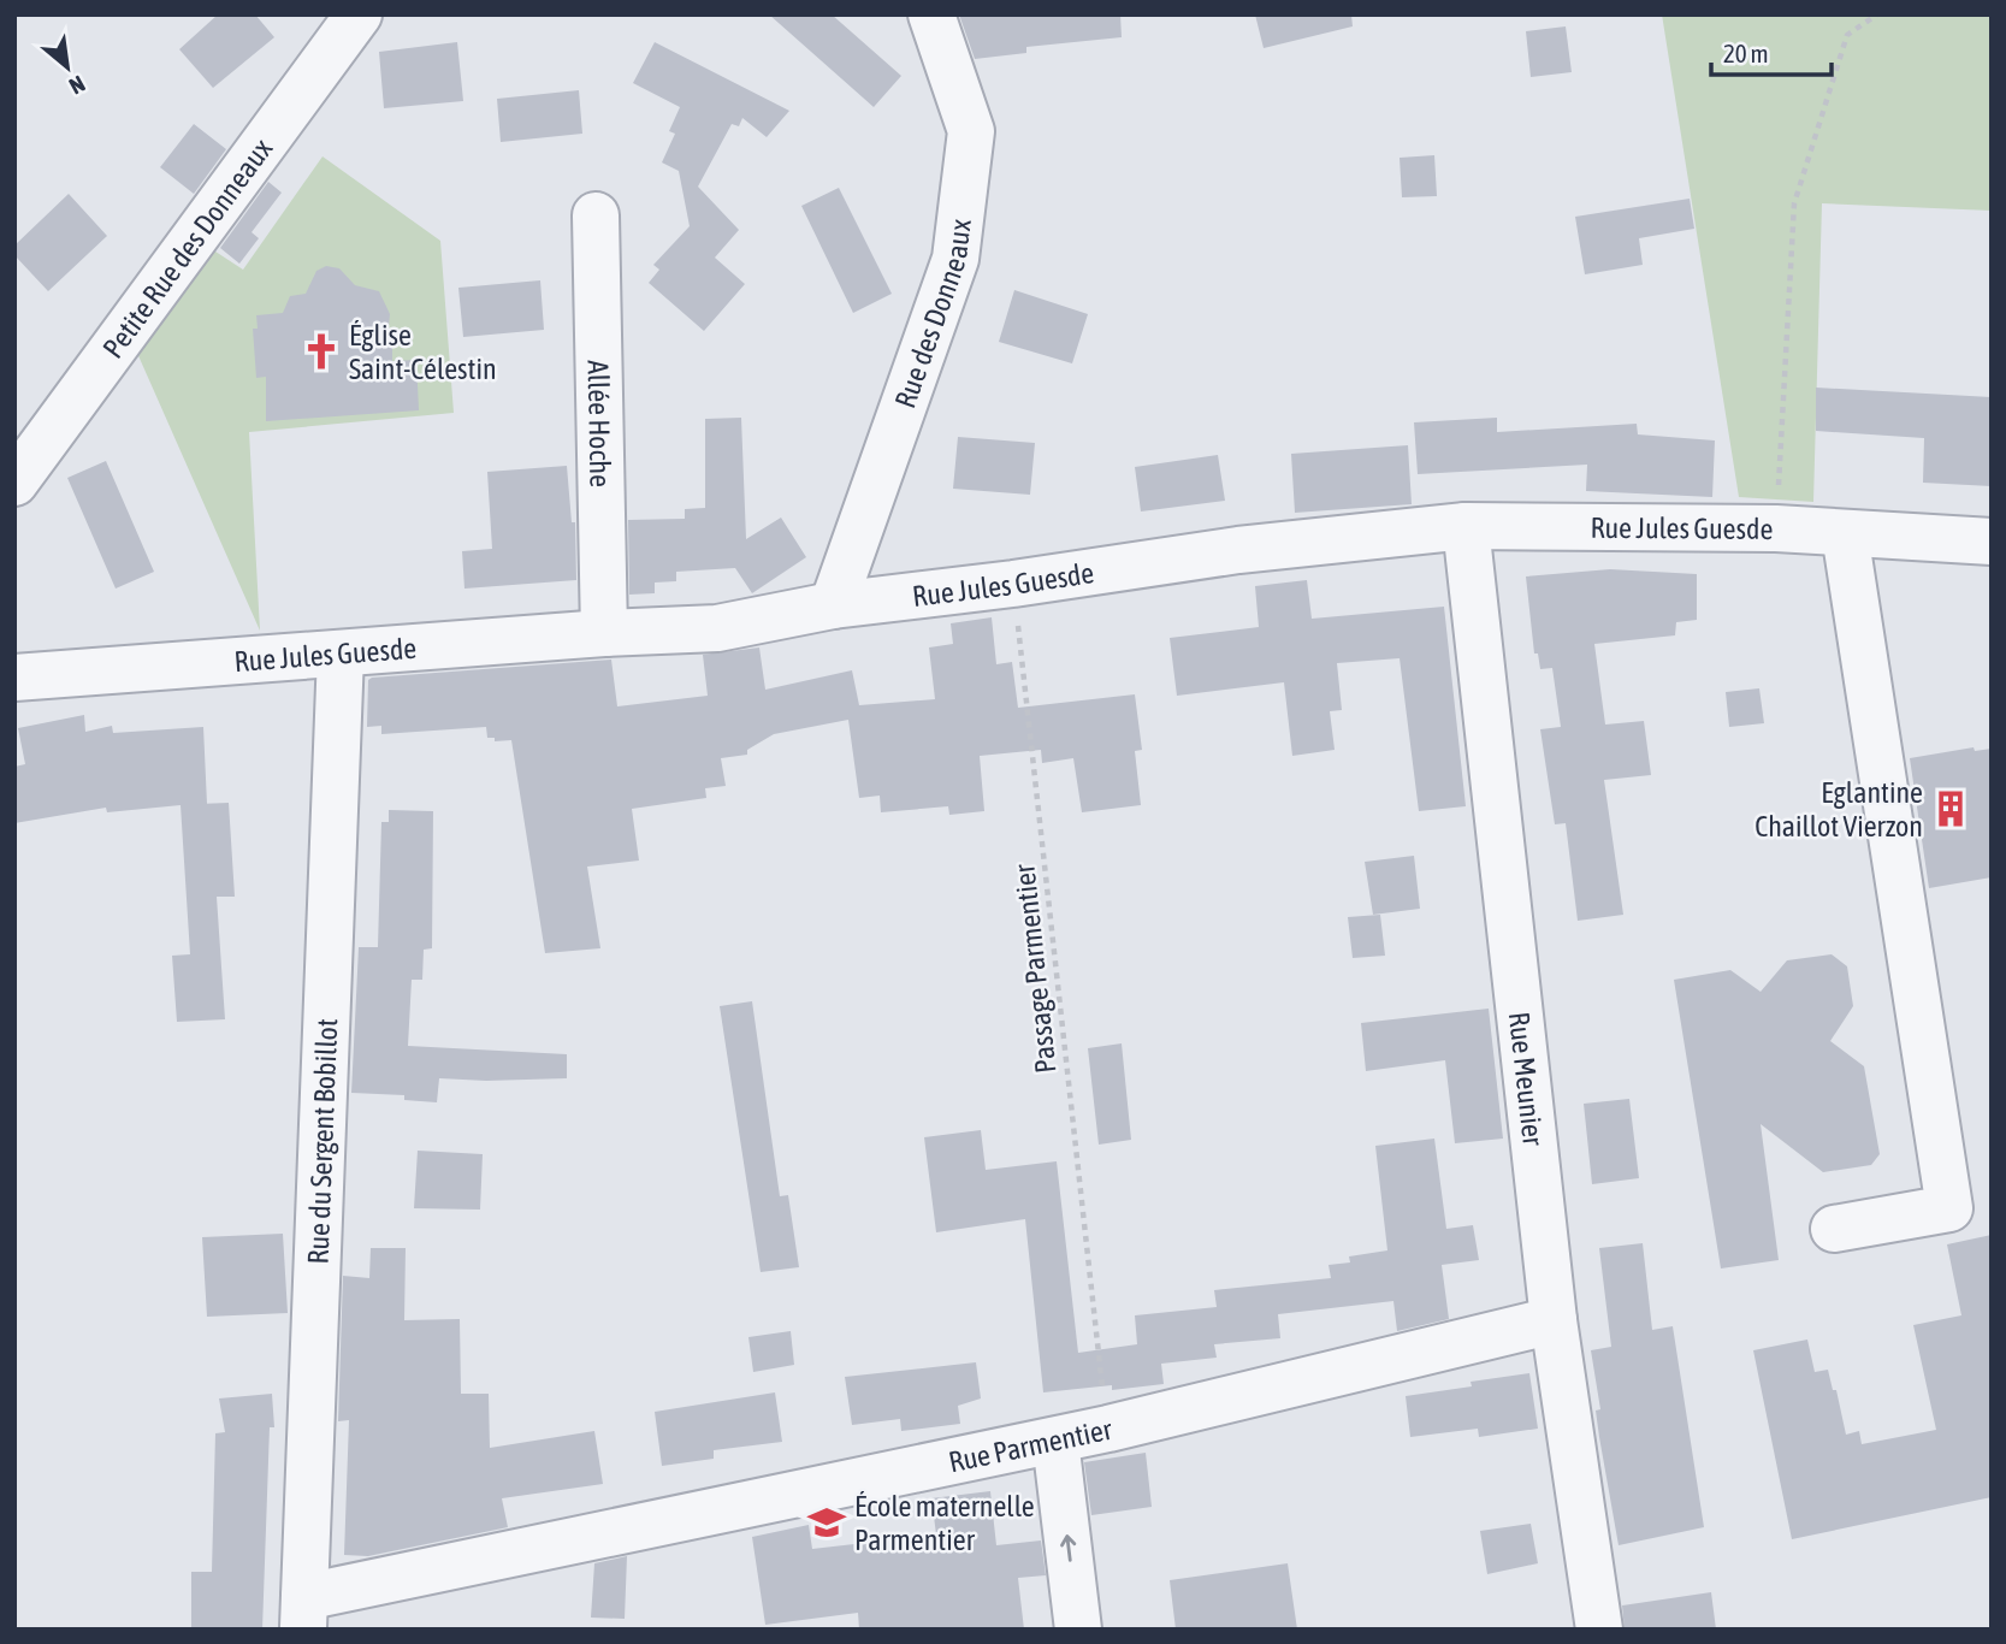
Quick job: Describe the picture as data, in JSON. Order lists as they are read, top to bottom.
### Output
{
  "streets": {
    "street": [
      "Petite Rue des Donneaux",
      "Rue des Donneaux",
      "Allée Hoche",
      "Rue Jules Guesde",
      "Rue Meunier",
      "Rue du Sergent Bobillot",
      "Rue Parmentier"
    ],
    "path": ["Passage Parmentier"]
  },
  "crossings": [
    ["Rue des Donneaux", "Rue Jules Guesde"],
    ["Allée Hoche", "Rue Jules Guesde"],
    ["Rue Jules Guesde", "Passage Parmentier"],
    ["Rue Jules Guesde", "Rue Meunier"],
    ["Rue Jules Guesde", "Rue du Sergent Bobillot"],
    ["Rue Meunier", "Rue Parmentier"],
    ["Rue du Sergent Bobillot", "Rue Parmentier"]
  ],
  "places": {
    "church": ["Église Saint-Célestin"],
    "building": ["Eglantine Chaillot Vierzon"],
    "school or university": ["École maternelle Parmentier"]
  },
  "scale_bar": "20 m",
  "north": "bottom right"
}
